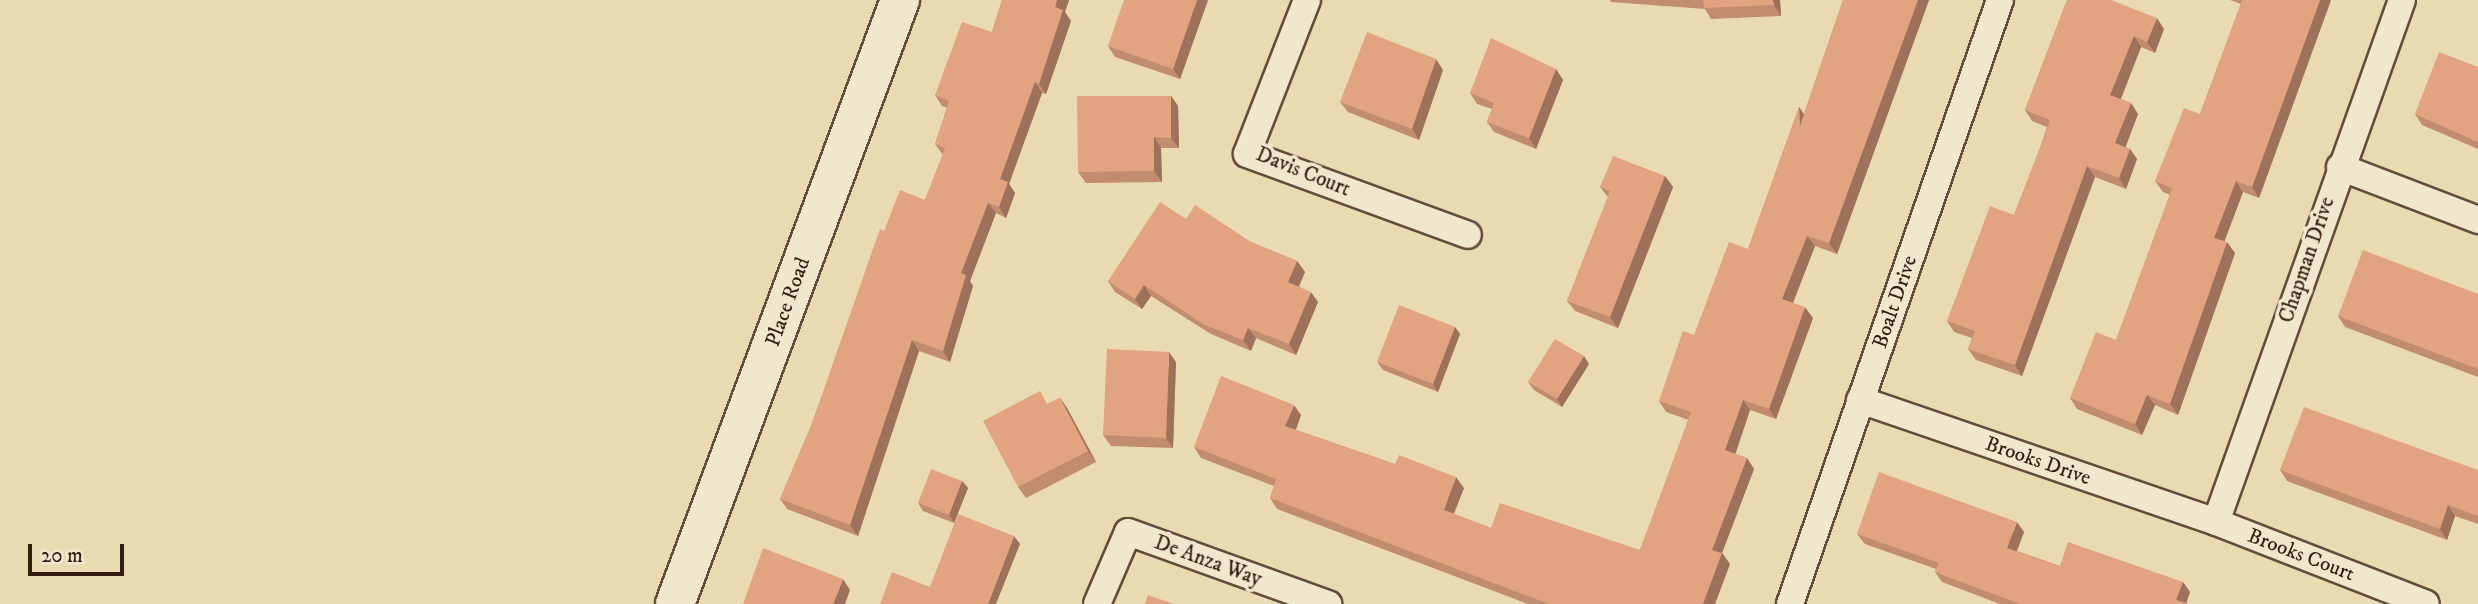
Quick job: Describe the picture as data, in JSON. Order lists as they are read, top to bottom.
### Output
{
  "streets": {
    "street": [
      "Davis Court",
      "Chapman Drive",
      "Place Road",
      "Boalt Drive",
      "Brooks Drive",
      "Brooks Court",
      "De Anza Way"
    ]
  },
  "crossings": [
    ["Chapman Drive", "Brooks Drive"],
    ["Chapman Drive", "Brooks Court"],
    ["Boalt Drive", "Brooks Drive"],
    ["Brooks Drive", "Brooks Court"]
  ],
  "scale_bar": "20 m"
}
